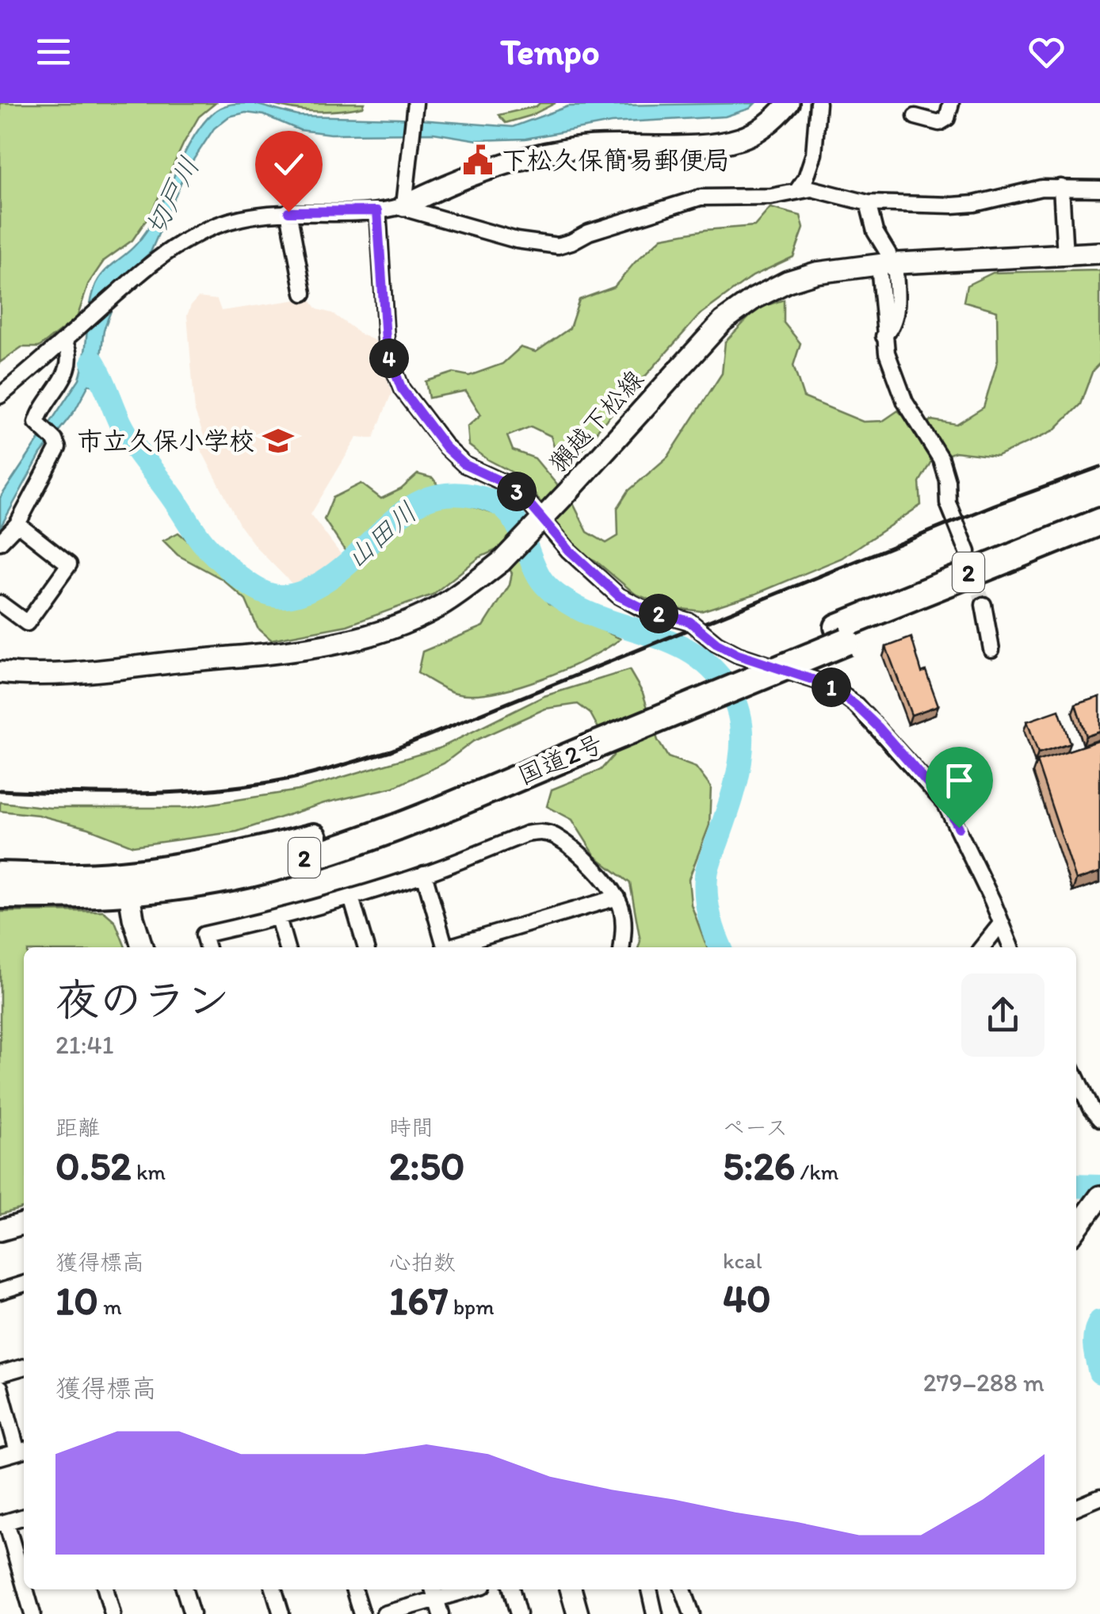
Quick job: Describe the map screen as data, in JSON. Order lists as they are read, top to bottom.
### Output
{
  "streets": {
    "highway": ["2", "国道2号"],
    "main road": ["獺越下松線"]
  },
  "water": ["切戸川", "山田川"],
  "places": {
    "public building": ["下松久保簡易郵便局"],
    "school or university": ["市立久保小学校"]
  },
  "page": {
    "header": "Tempo",
    "pins": [
      "4",
      "3",
      "2",
      "1"
    ],
    "heading": ["夜のラン", "21:41"],
    "stats": [
      ["距離", "0.52 km"],
      ["時間", "2:50"],
      ["ペース", "5:26 /km"],
      ["獲得標高", "10 m"],
      ["心拍数", "167 bpm"],
      ["kcal", "40"]
    ],
    "chart": ["獲得標高", "279–288 m"]
  }
}
